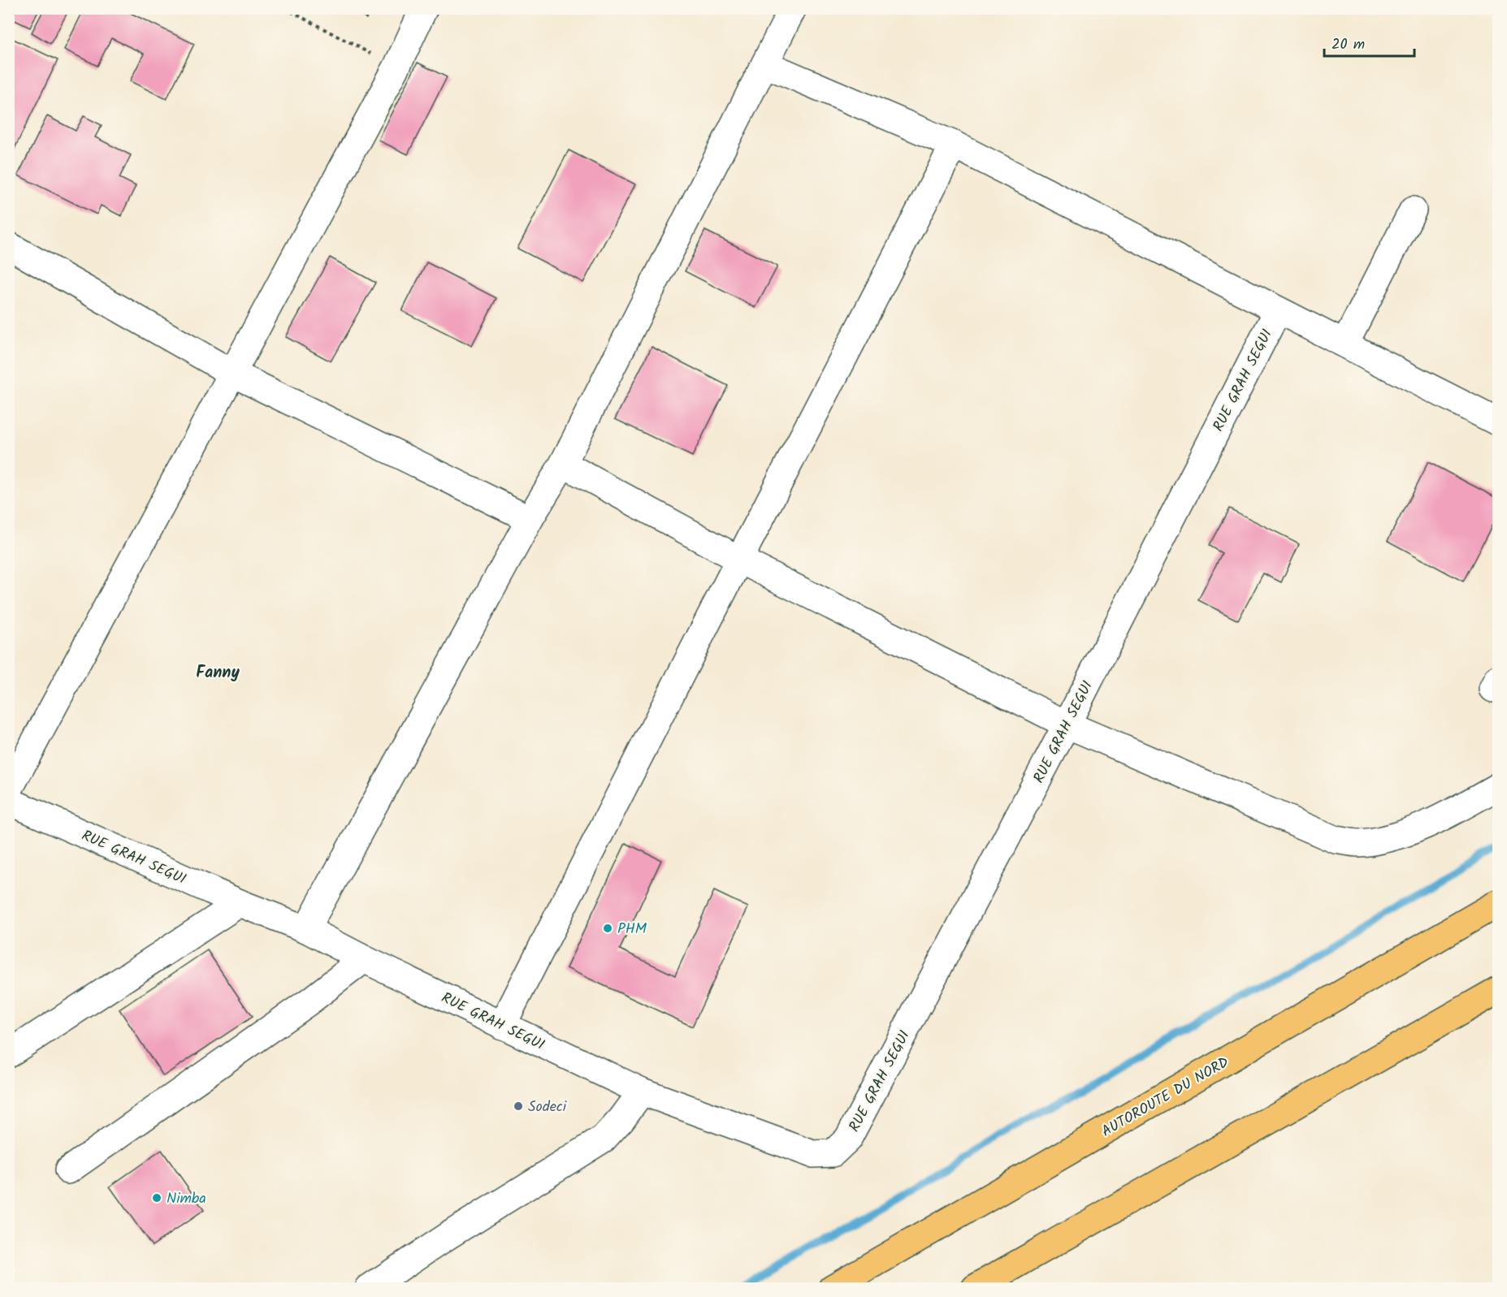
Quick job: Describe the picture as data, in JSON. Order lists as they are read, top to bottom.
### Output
{
  "streets": {
    "highway": ["AUTOROUTE DU NORD"],
    "street": ["RUE GRAH SEGUI"]
  },
  "districts": ["Fanny"],
  "places": ["PHM", "Sodeci", "Nimba"],
  "scale_bar": "20 m"
}
